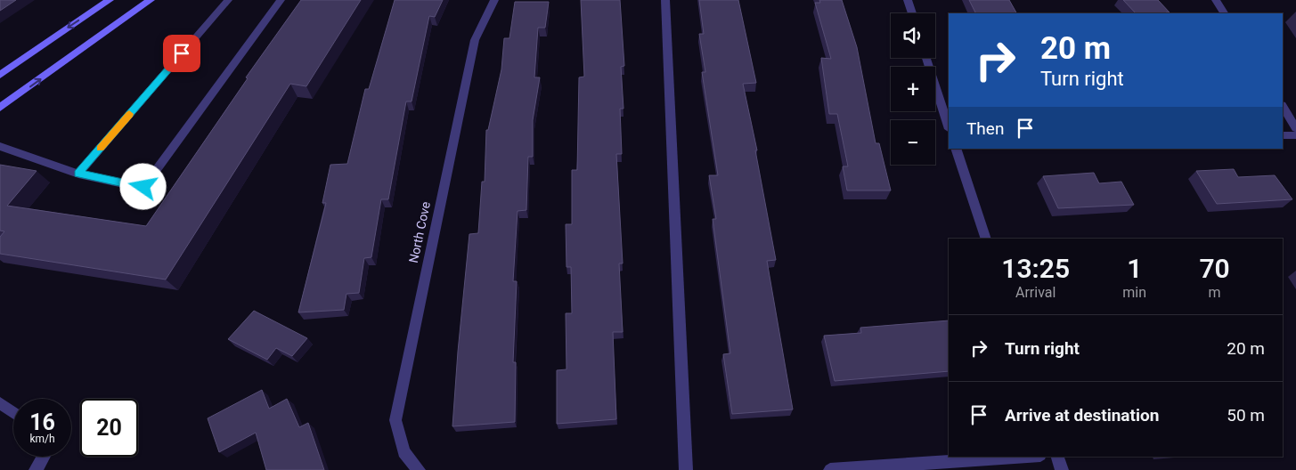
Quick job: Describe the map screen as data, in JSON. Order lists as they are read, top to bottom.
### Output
{
  "streets": {
    "street": ["North Cove"]
  },
  "page": {
    "map_buttons": ["+", "−"],
    "turn": ["20 m", "Turn right"],
    "then": "Then",
    "eta": [
      "13:25",
      "Arrival",
      "1",
      "min",
      "70",
      "m"
    ],
    "list": [
      {
        "name": "Turn right",
        "value": "20 m"
      },
      {
        "name": "Arrive at destination",
        "value": "50 m"
      }
    ],
    "speed": "16 km/h",
    "limit": "20"
  }
}
